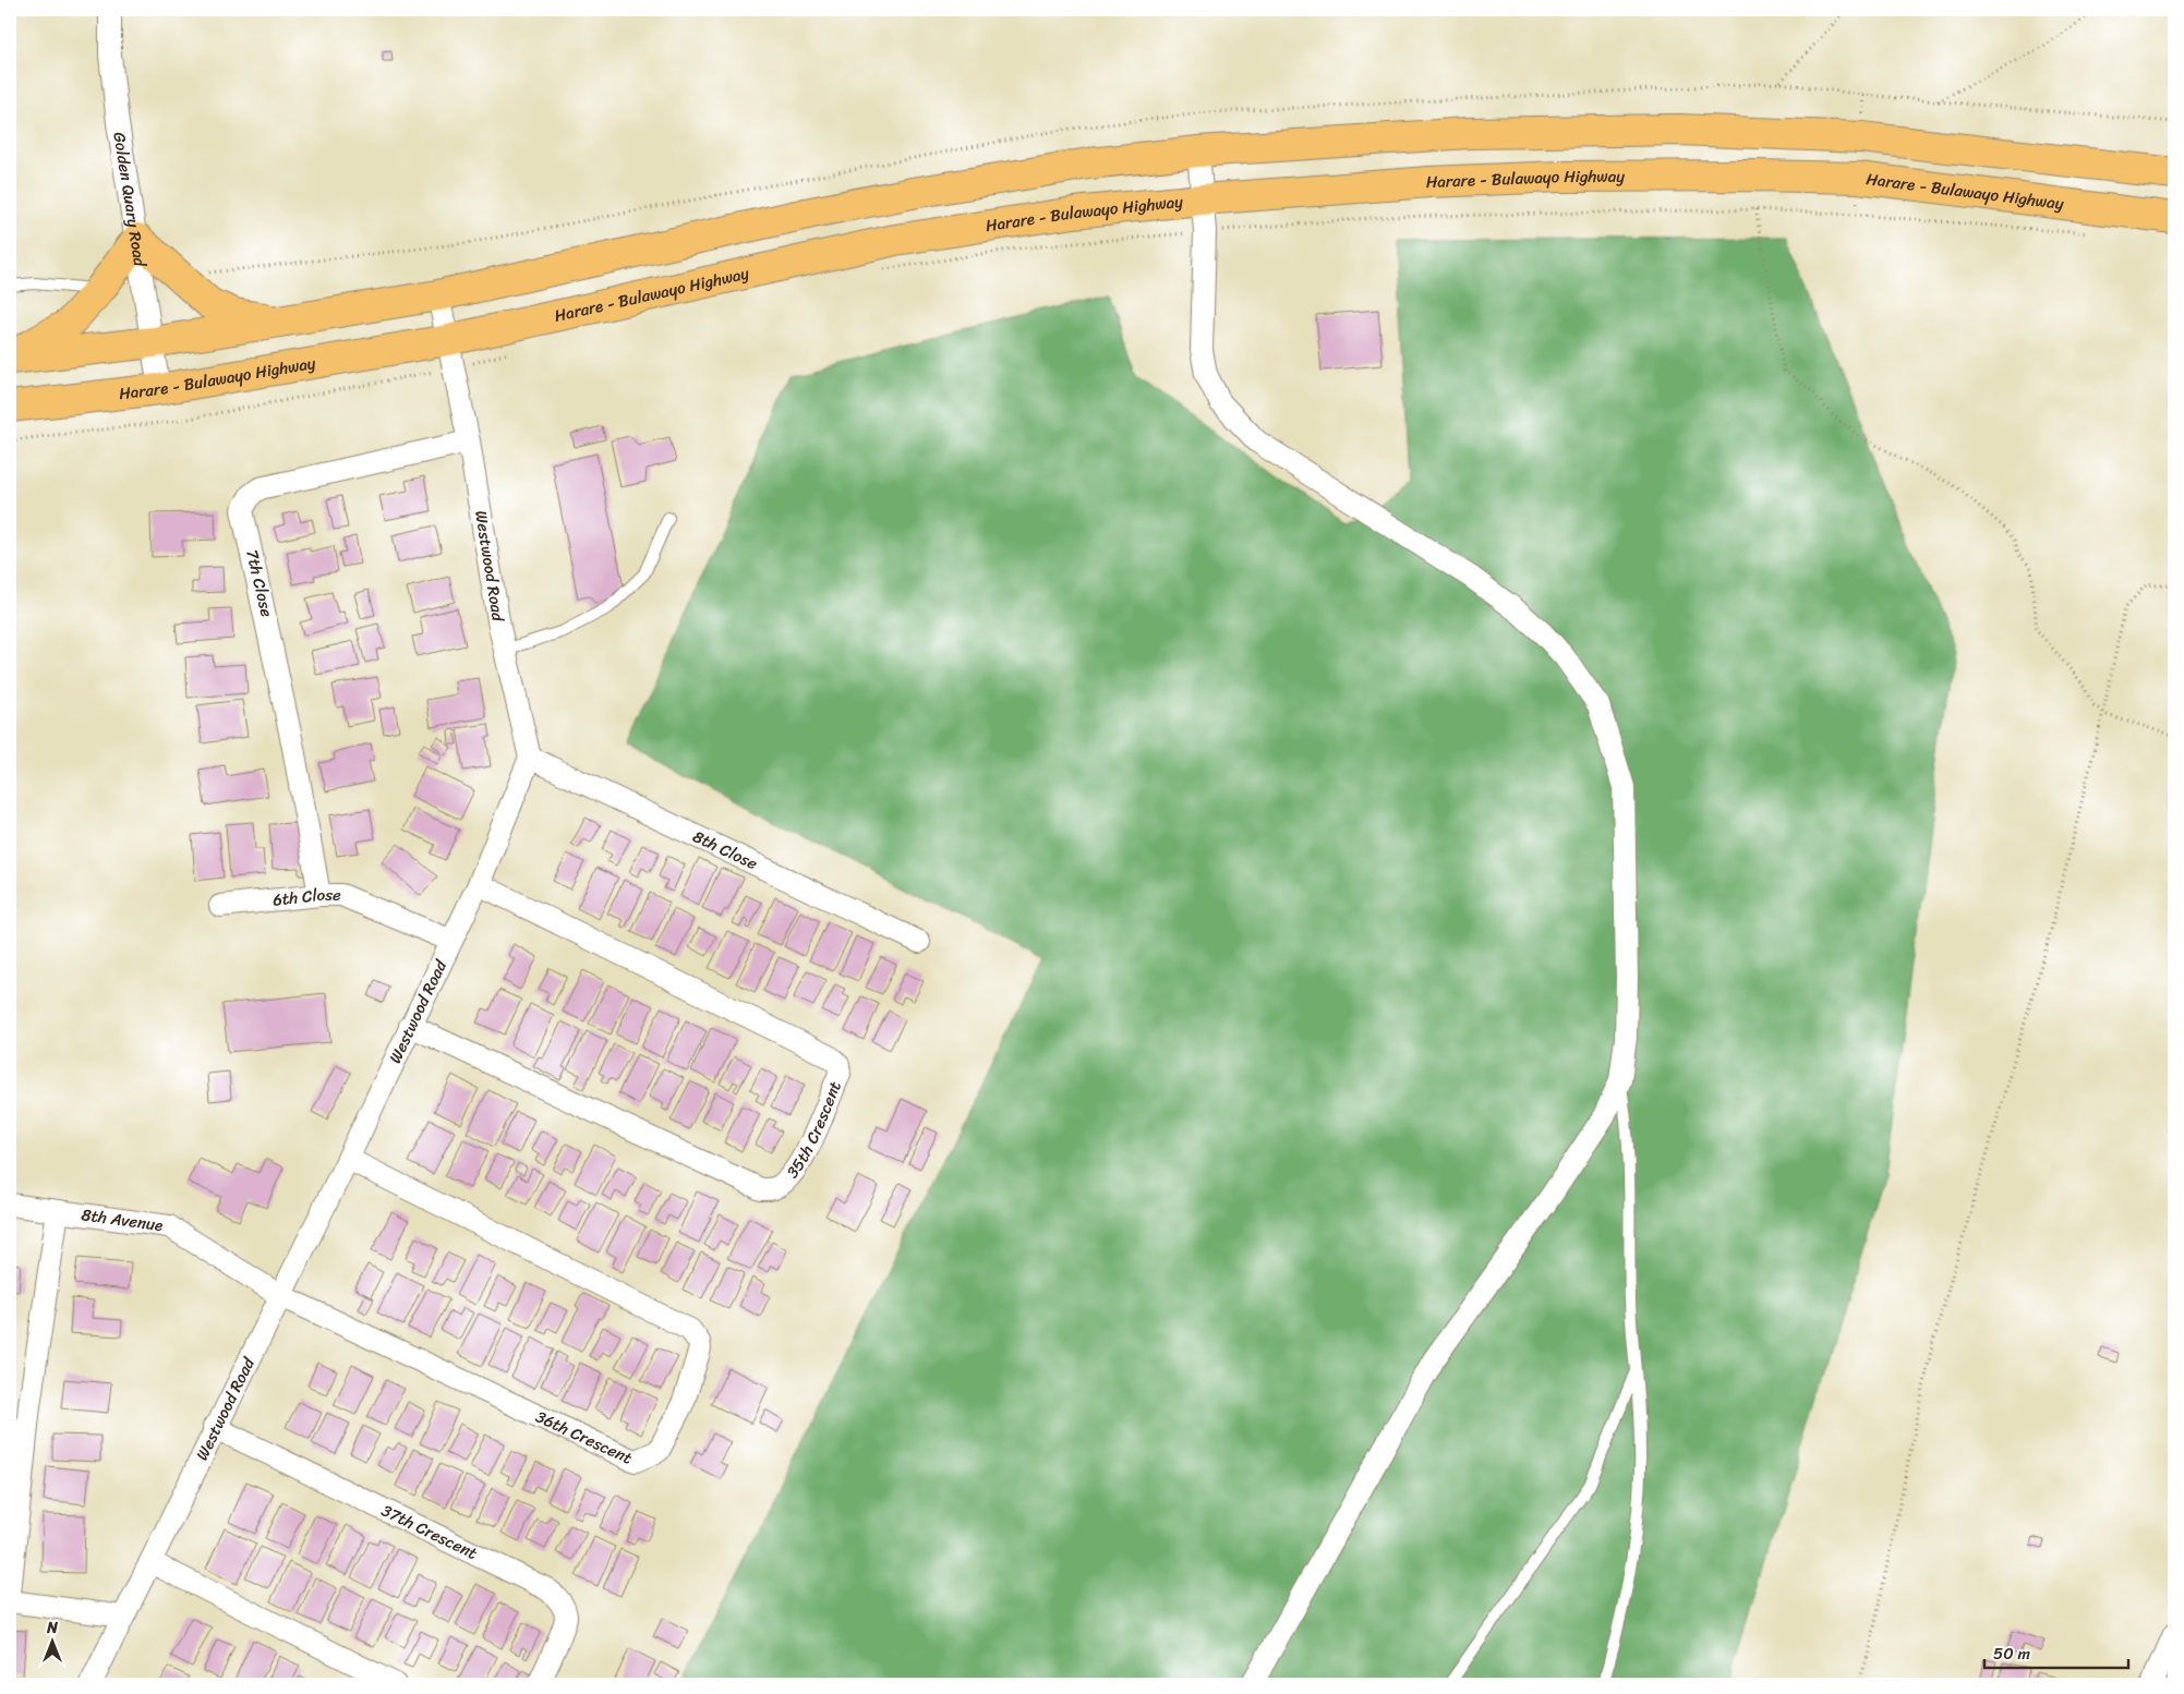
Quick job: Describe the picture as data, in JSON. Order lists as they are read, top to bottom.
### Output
{
  "streets": {
    "highway": ["Harare - Bulawayo Highway"],
    "street": [
      "Golden Quary Road",
      "Westwood Road",
      "7th Close",
      "8th Close",
      "6th Close",
      "35th Crescent",
      "8th Avenue",
      "36th Crescent",
      "37th Crescent"
    ]
  },
  "crossings": [
    ["Harare - Bulawayo Highway", "Golden Quary Road"],
    ["Harare - Bulawayo Highway", "Westwood Road"],
    ["Westwood Road", "7th Close"],
    ["Westwood Road", "8th Close"],
    ["Westwood Road", "6th Close"],
    ["Westwood Road", "35th Crescent"],
    ["Westwood Road", "8th Avenue"],
    ["Westwood Road", "36th Crescent"],
    ["Westwood Road", "37th Crescent"],
    ["7th Close", "6th Close"],
    ["8th Avenue", "36th Crescent"]
  ],
  "scale_bar": "50 m",
  "north": "top"
}
